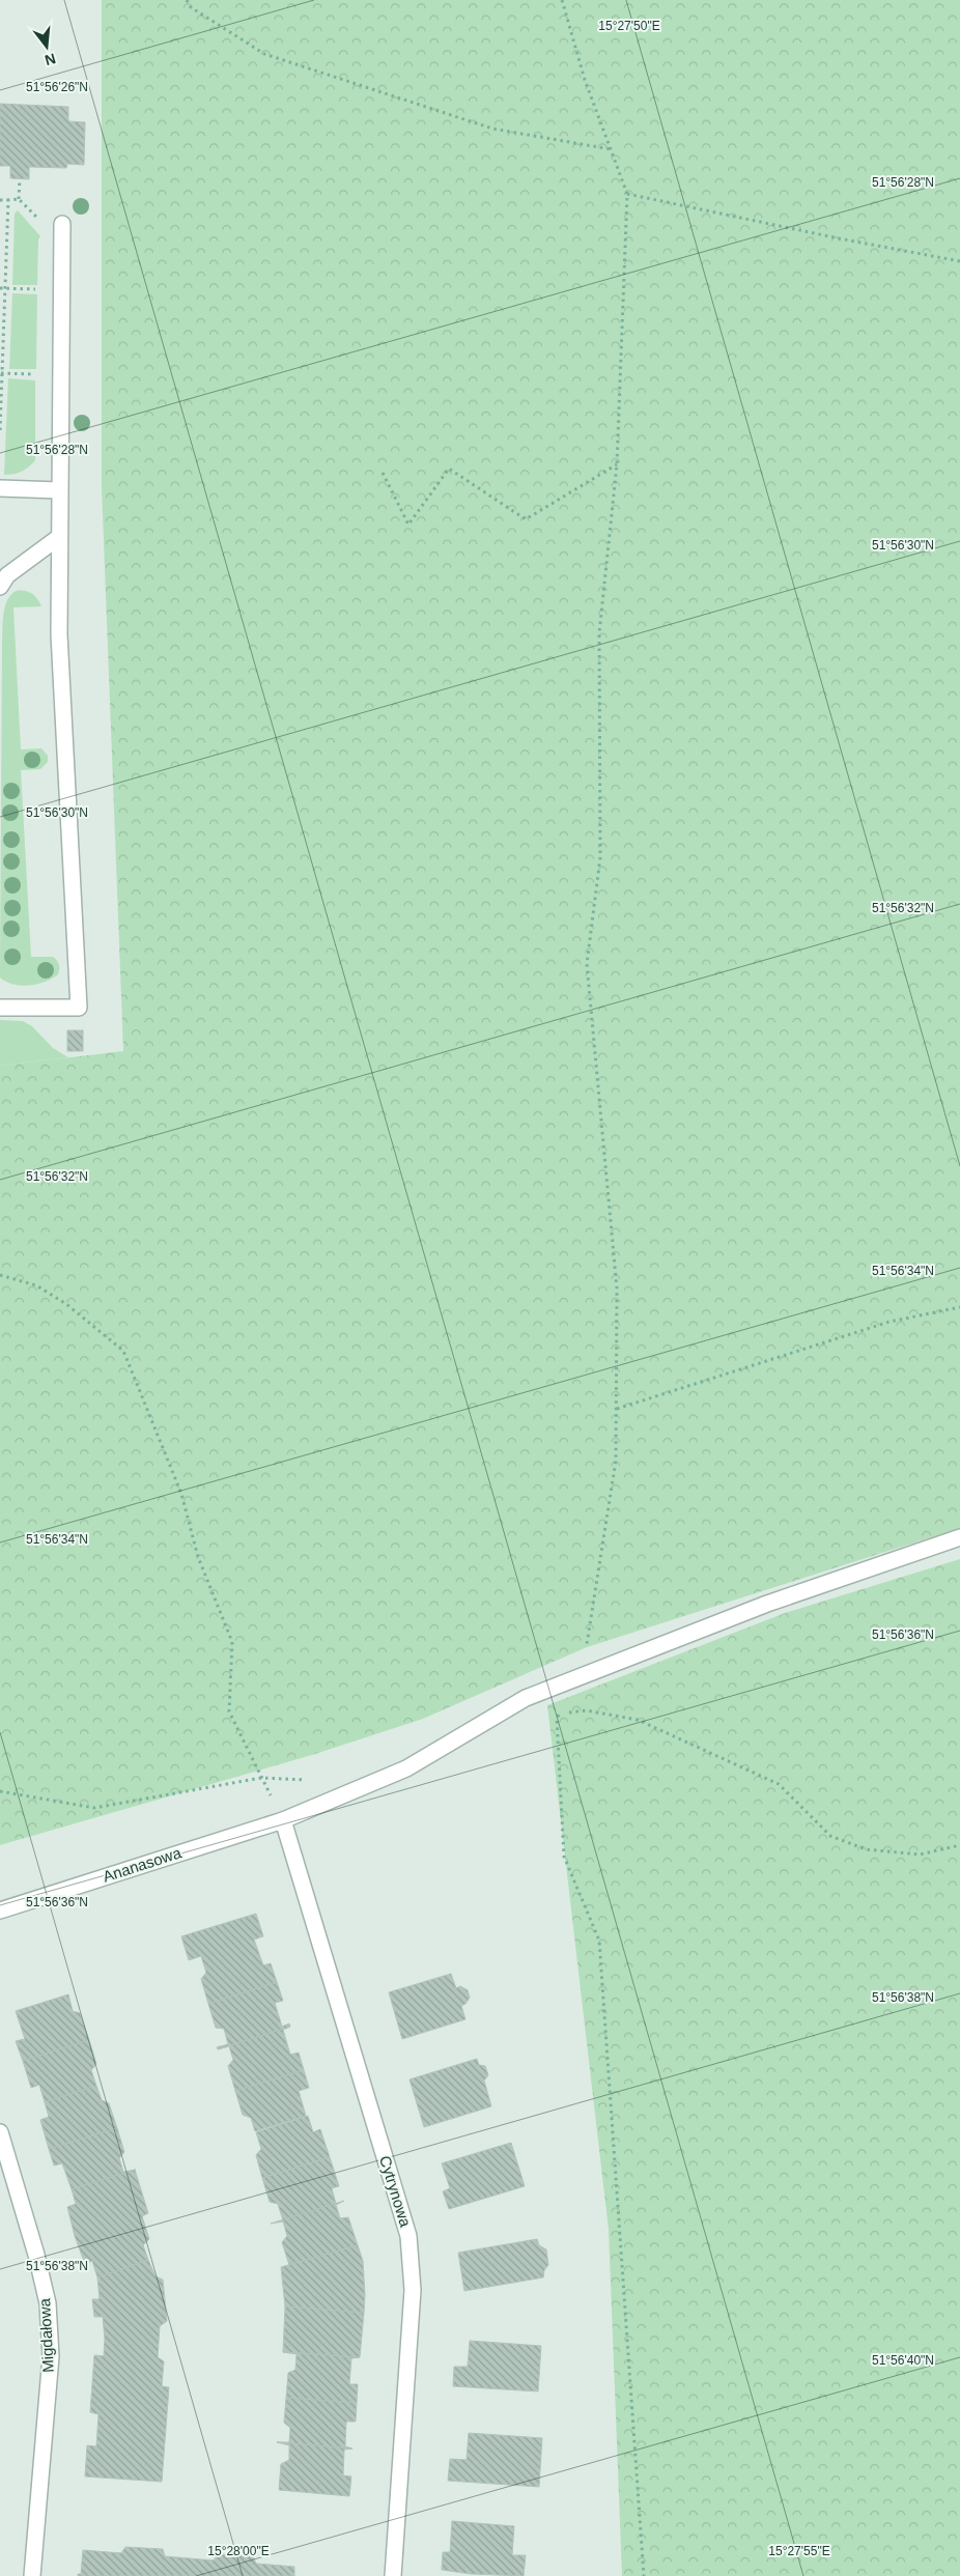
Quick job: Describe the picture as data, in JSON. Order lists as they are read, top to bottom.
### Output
{
  "streets": {
    "street": ["Ananasowa", "Cytrynowa", "Migdałowa"]
  },
  "crossings": [
    ["Ananasowa", "Cytrynowa"]
  ],
  "north": "bottom",
  "coordinates": [
    "15°27'50\"E",
    "51°56'26\"N",
    "51°56'28\"N",
    "51°56'30\"N",
    "51°56'32\"N",
    "51°56'34\"N",
    "51°56'36\"N",
    "51°56'38\"N",
    "51°56'40\"N",
    "15°28'00\"E",
    "15°27'55\"E"
  ]
}
